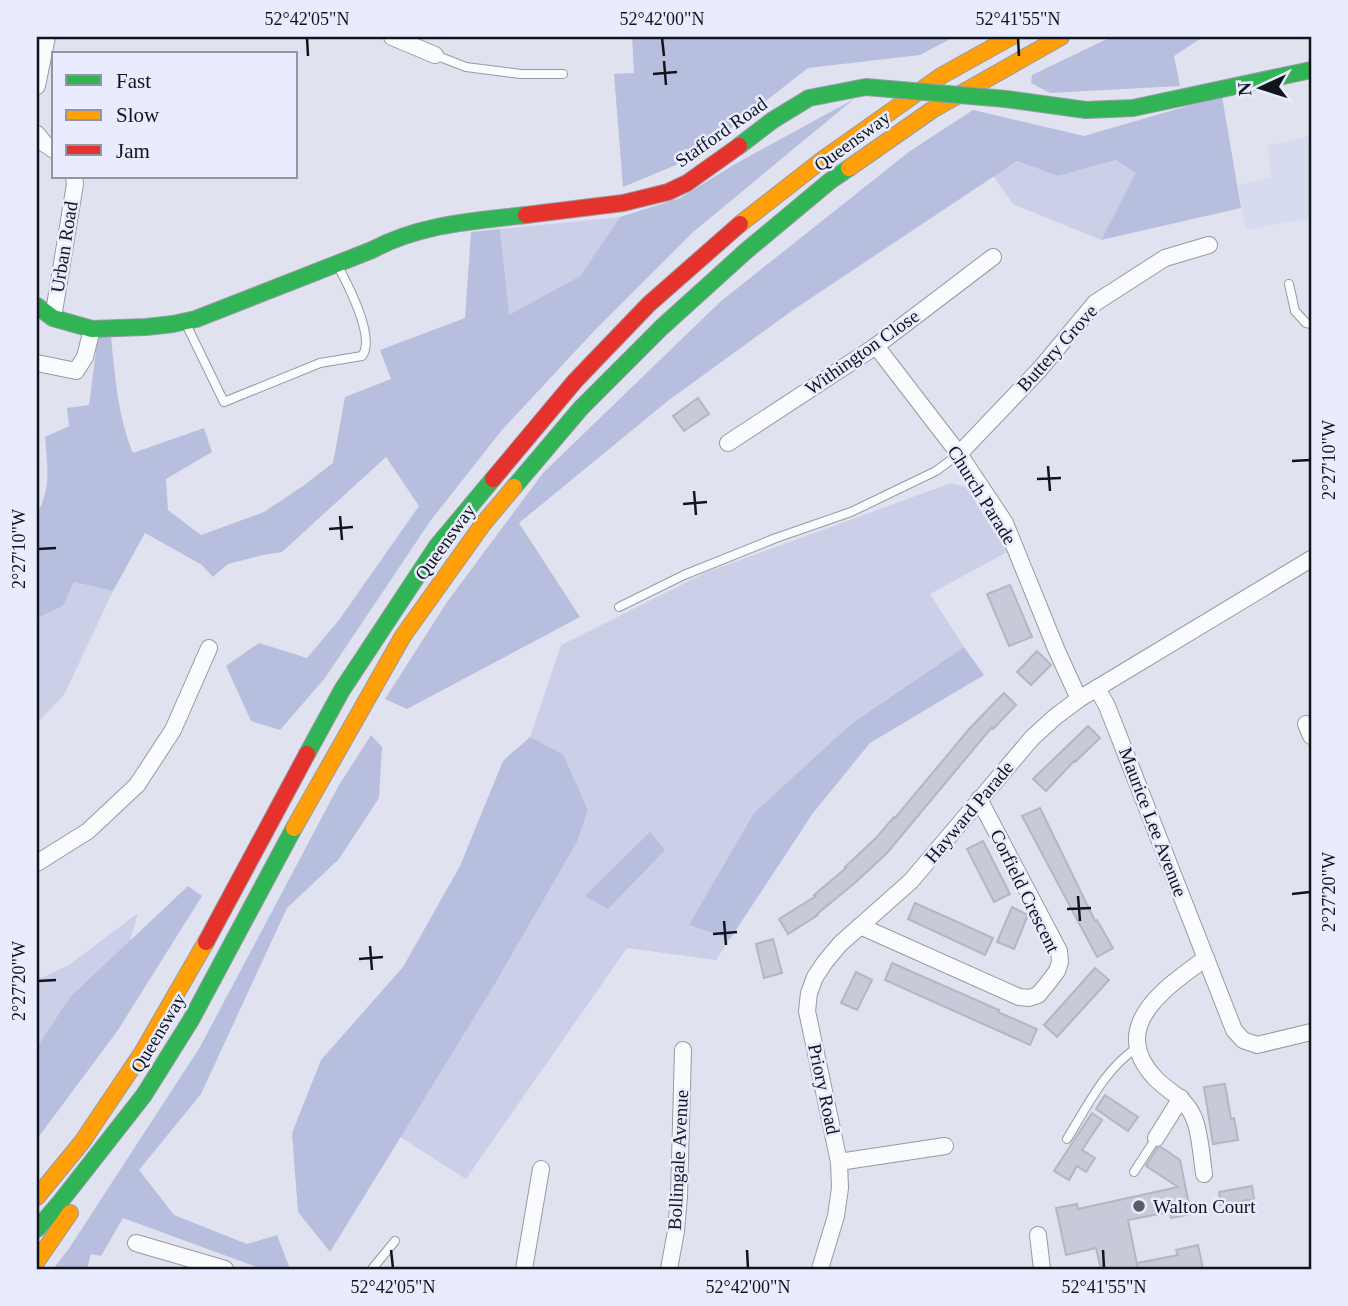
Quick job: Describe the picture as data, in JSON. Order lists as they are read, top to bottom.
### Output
{
  "streets": {
    "main road": ["Stafford Road", "Queensway"],
    "street": [
      "Urban Road",
      "Buttery Grove",
      "Withington Close",
      "Church Parade",
      "Hayward Parade",
      "Maurice Lee Avenue",
      "Corfield Crescent",
      "Priory Road",
      "Bollingale Avenue"
    ]
  },
  "crossings": [
    ["Stafford Road", "Urban Road"],
    ["Buttery Grove", "Church Parade"],
    ["Withington Close", "Church Parade"],
    ["Church Parade", "Hayward Parade"],
    ["Hayward Parade", "Maurice Lee Avenue"],
    ["Hayward Parade", "Corfield Crescent"],
    ["Hayward Parade", "Priory Road"],
    ["Corfield Crescent", "Priory Road"]
  ],
  "places": ["Walton Court"],
  "legend": ["Fast", "Slow", "Jam"],
  "north": "left",
  "coordinates": [
    "52°42'05\"N",
    "52°42'00\"N",
    "52°41'55\"N",
    "2°27'10\"W",
    "2°27'20\"W"
  ]
}
